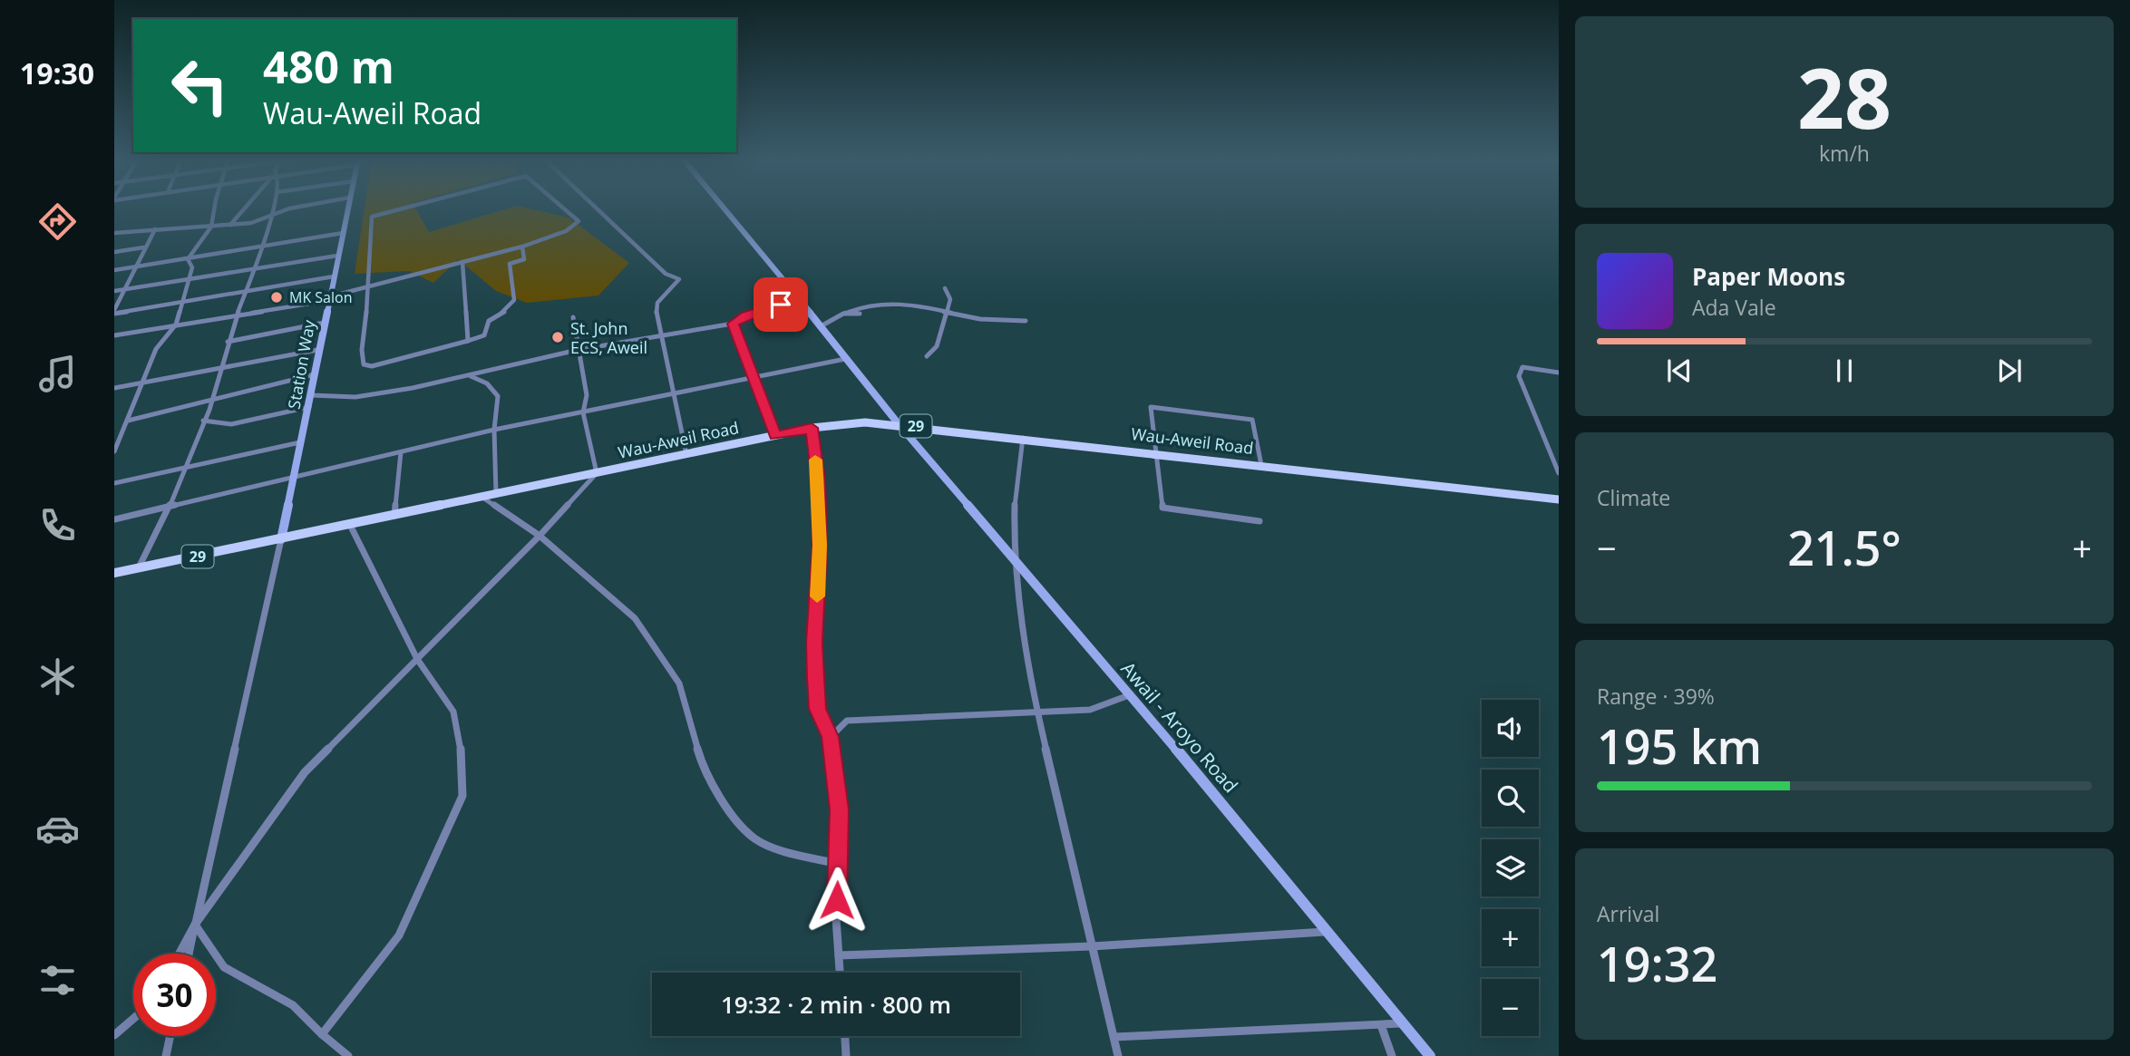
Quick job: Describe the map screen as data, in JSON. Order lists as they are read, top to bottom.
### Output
{
  "streets": {
    "main road": ["29", "Wau-Aweil Road"],
    "street": ["Station Way", "Awail - Aroyo Road"]
  },
  "crossings": [
    ["Station Way", "Wau-Aweil Road"],
    ["Wau-Aweil Road", "Awail - Aroyo Road"]
  ],
  "places": ["MK Salon", "St. John ECS, Aweil"],
  "page": {
    "tabs": "19:30",
    "tile": [
      ["28", "km/h"],
      "Climate",
      ["Range · 39%", "195 km"],
      ["Arrival", "19:32"]
    ],
    "turn": ["480 m", "Wau-Aweil Road"],
    "song": ["Paper Moons", "Ada Vale"],
    "heat": ["−", "21.5°", "+"],
    "map_buttons": ["+", "−"],
    "limit": "30",
    "trip": "19:32 · 2 min · 800 m"
  }
}
